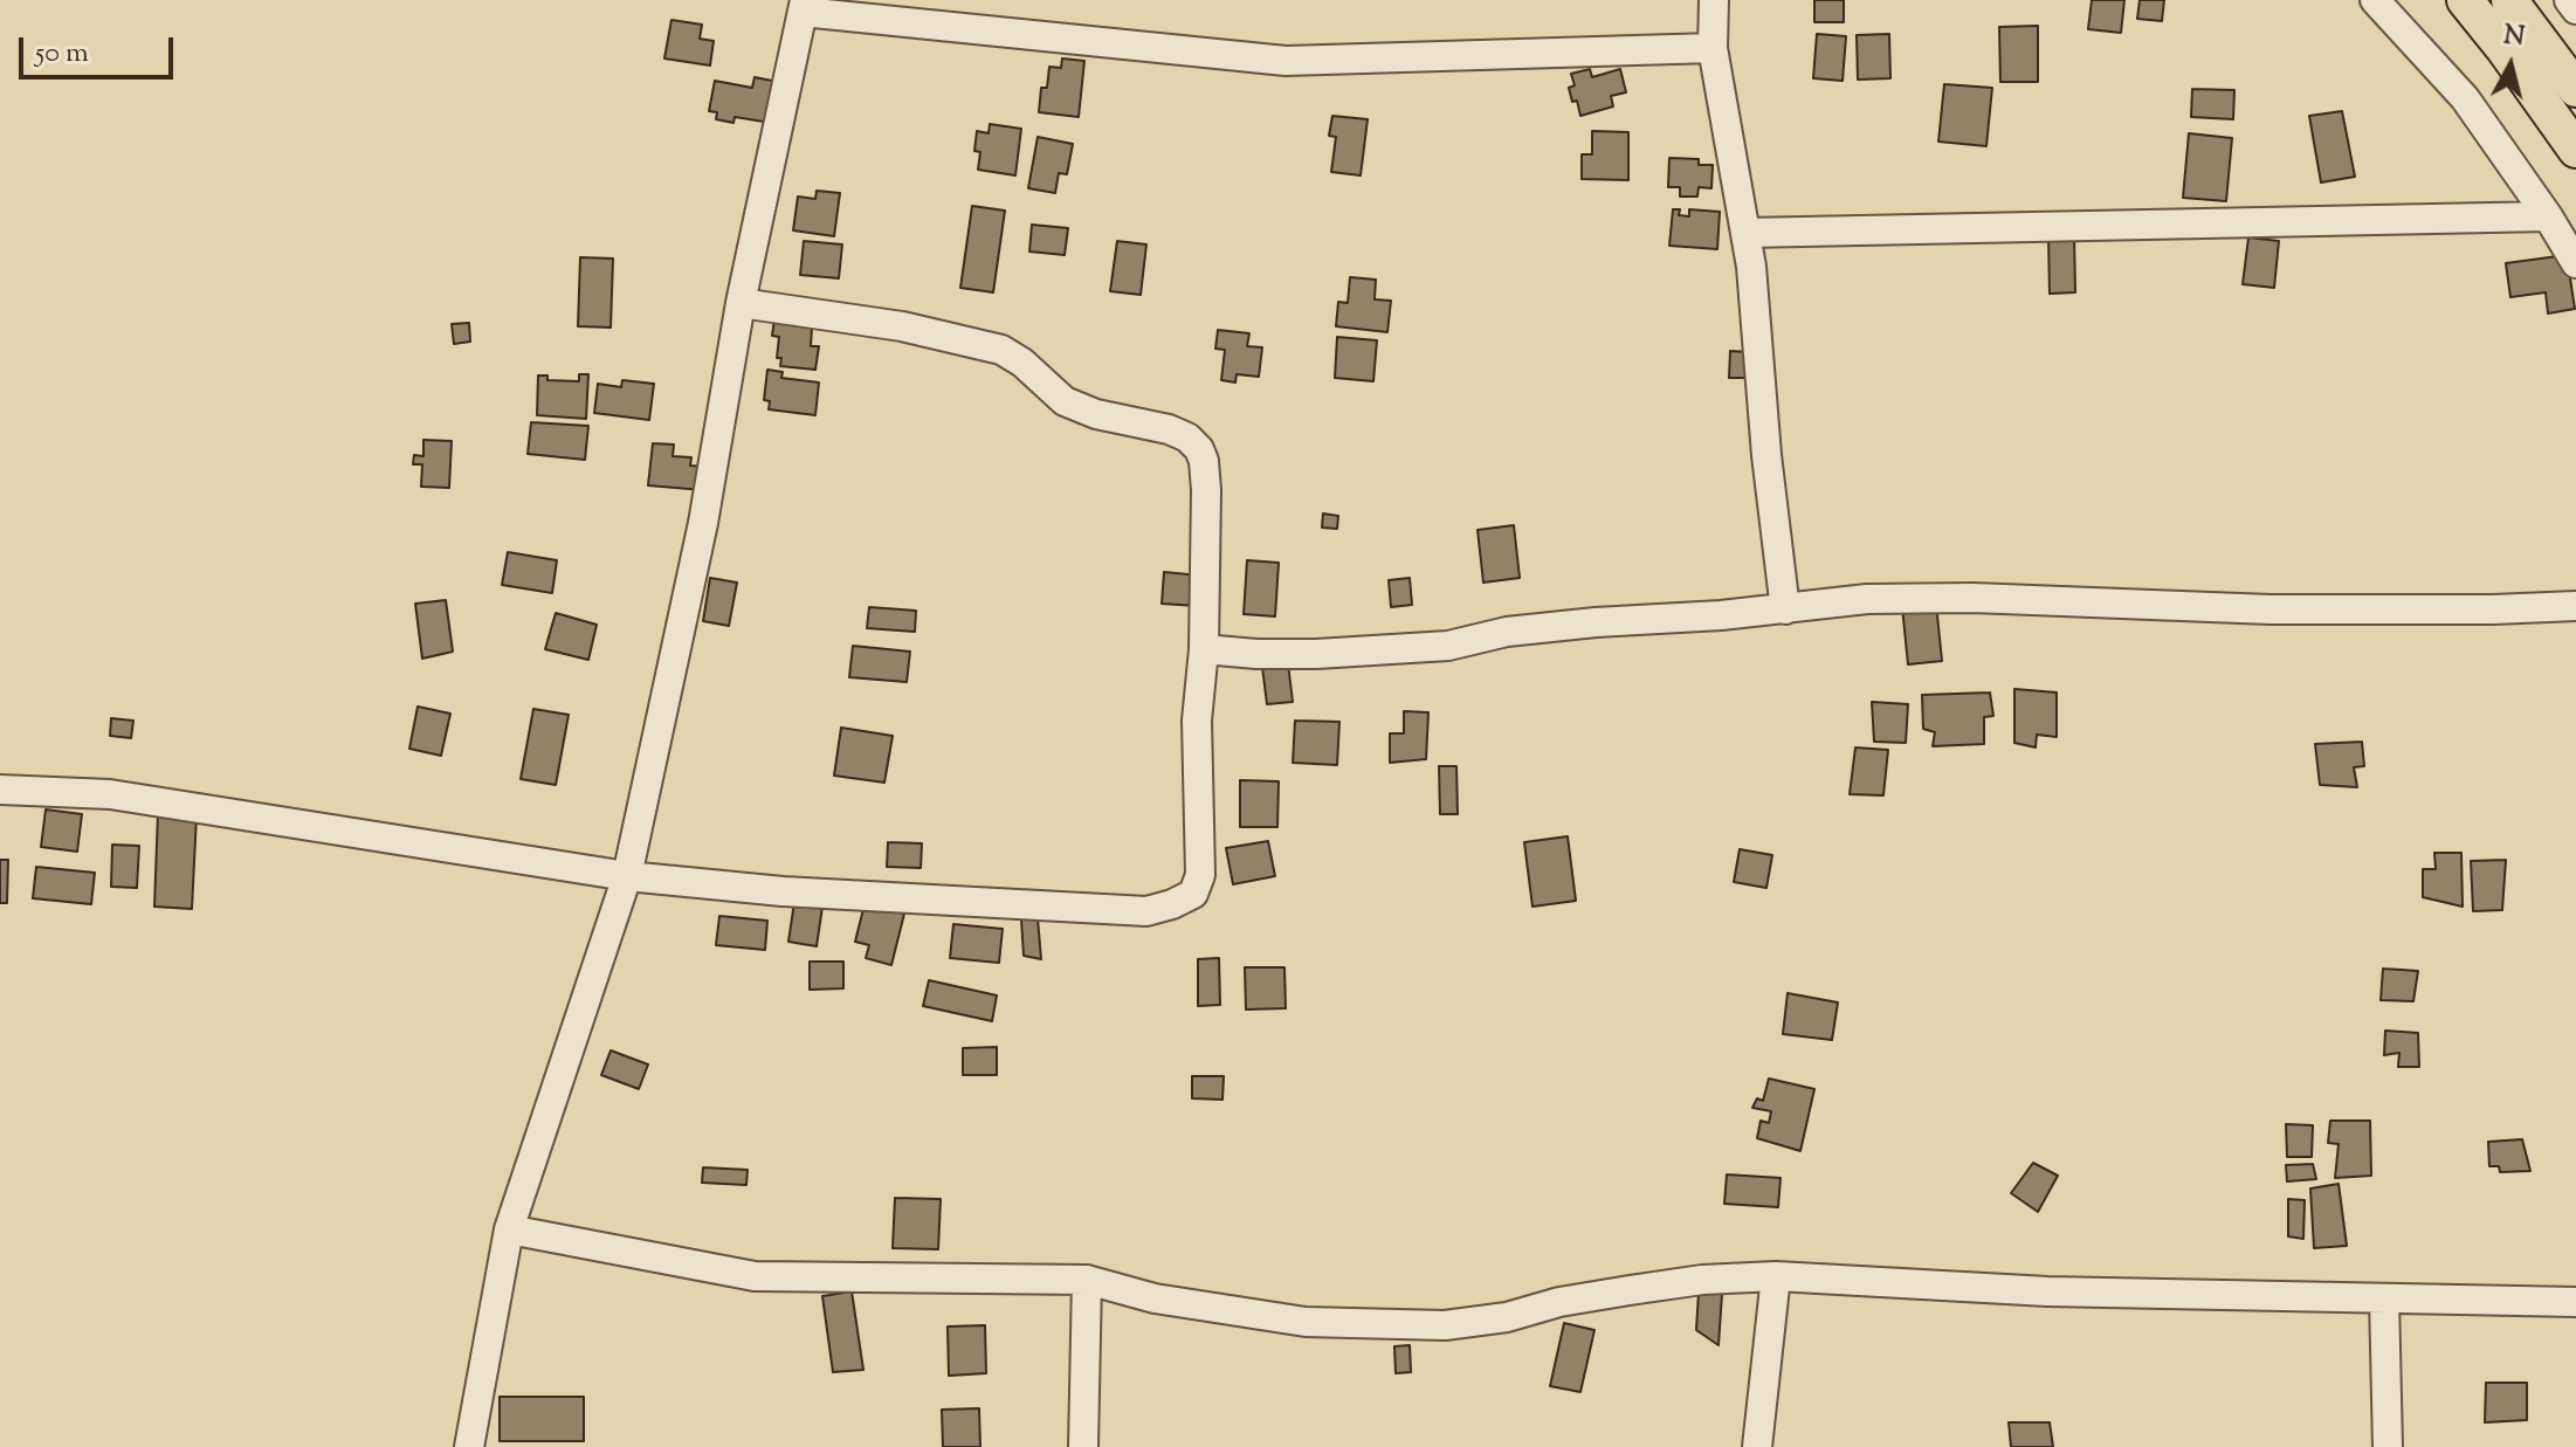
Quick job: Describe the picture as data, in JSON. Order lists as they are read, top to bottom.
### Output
{
  "scale_bar": "50 m",
  "north": "top"
}
